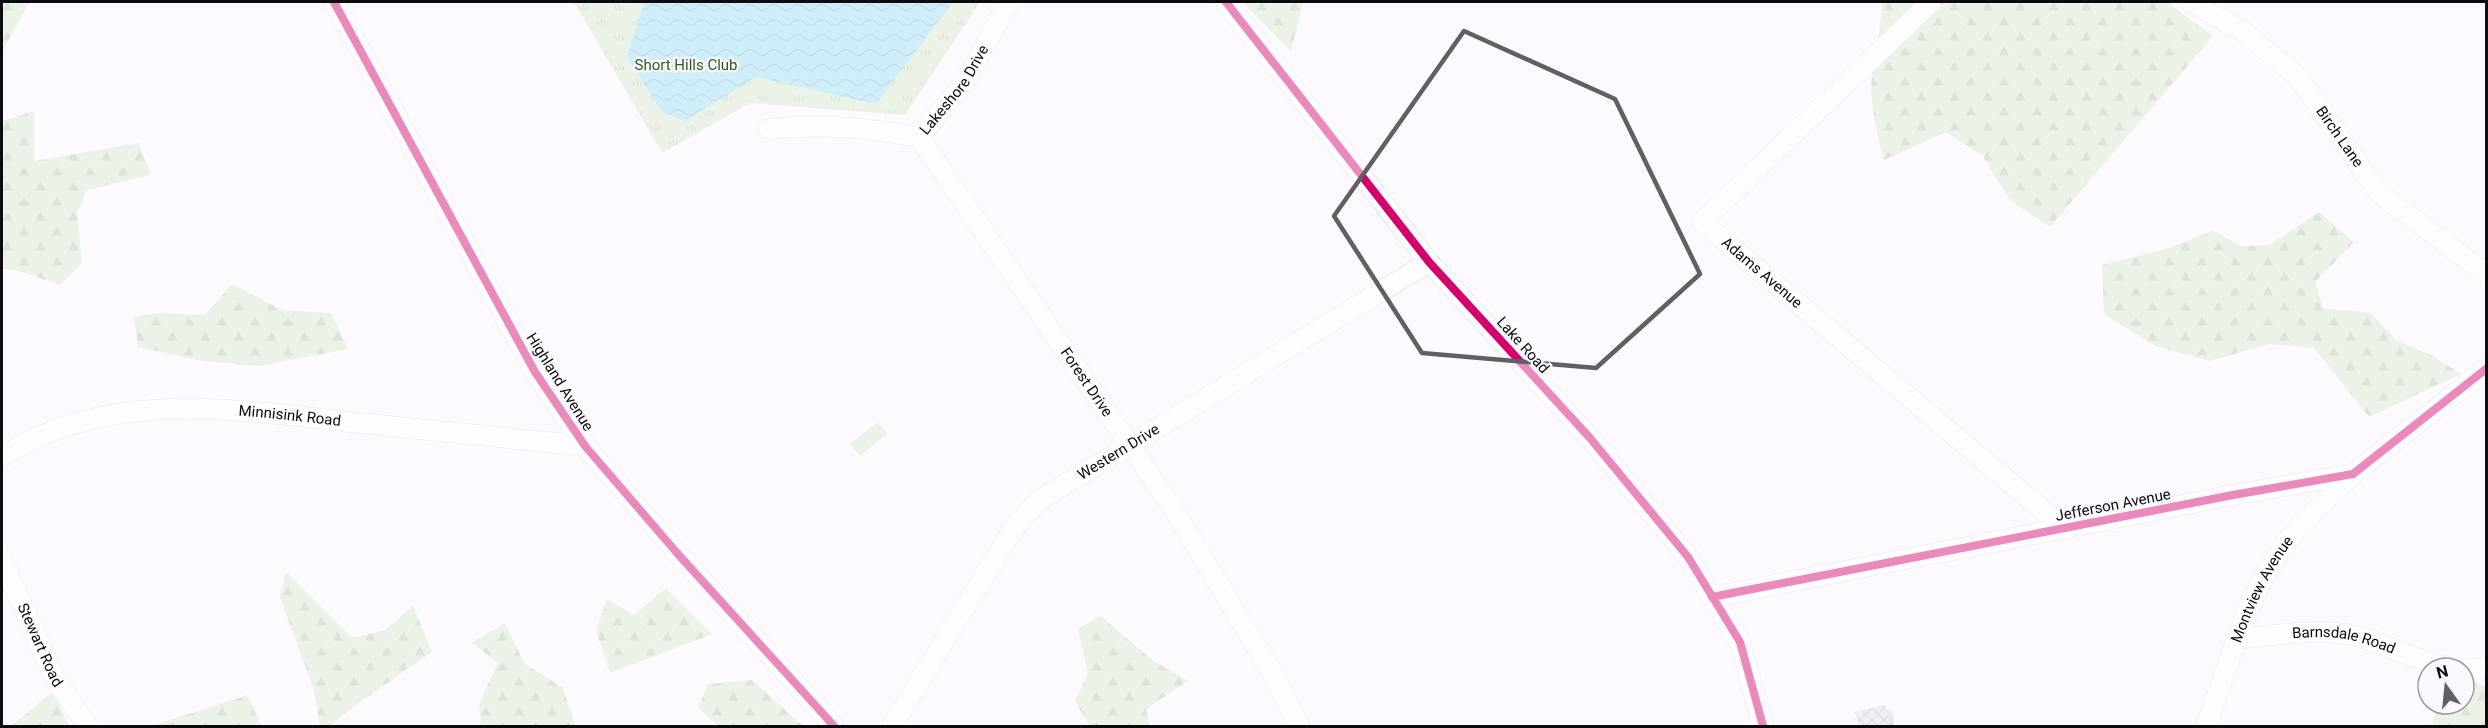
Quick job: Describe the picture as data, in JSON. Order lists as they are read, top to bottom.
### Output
{
  "streets": {
    "street": [
      "Lakeshore Drive",
      "Birch Lane",
      "Adams Avenue",
      "Lake Road",
      "Highland Avenue",
      "Forest Drive",
      "Minnisink Road",
      "Western Drive",
      "Jefferson Avenue",
      "Montview Avenue",
      "Barnsdale Road",
      "Stewart Road"
    ]
  },
  "crossings": [
    ["Lakeshore Drive", "Forest Drive"],
    ["Adams Avenue", "Jefferson Avenue"],
    ["Lake Road", "Western Drive"],
    ["Lake Road", "Jefferson Avenue"],
    ["Highland Avenue", "Minnisink Road"],
    ["Forest Drive", "Western Drive"],
    ["Jefferson Avenue", "Montview Avenue"],
    ["Montview Avenue", "Barnsdale Road"]
  ],
  "parks": ["Short Hills Club"],
  "north": "top"
}
